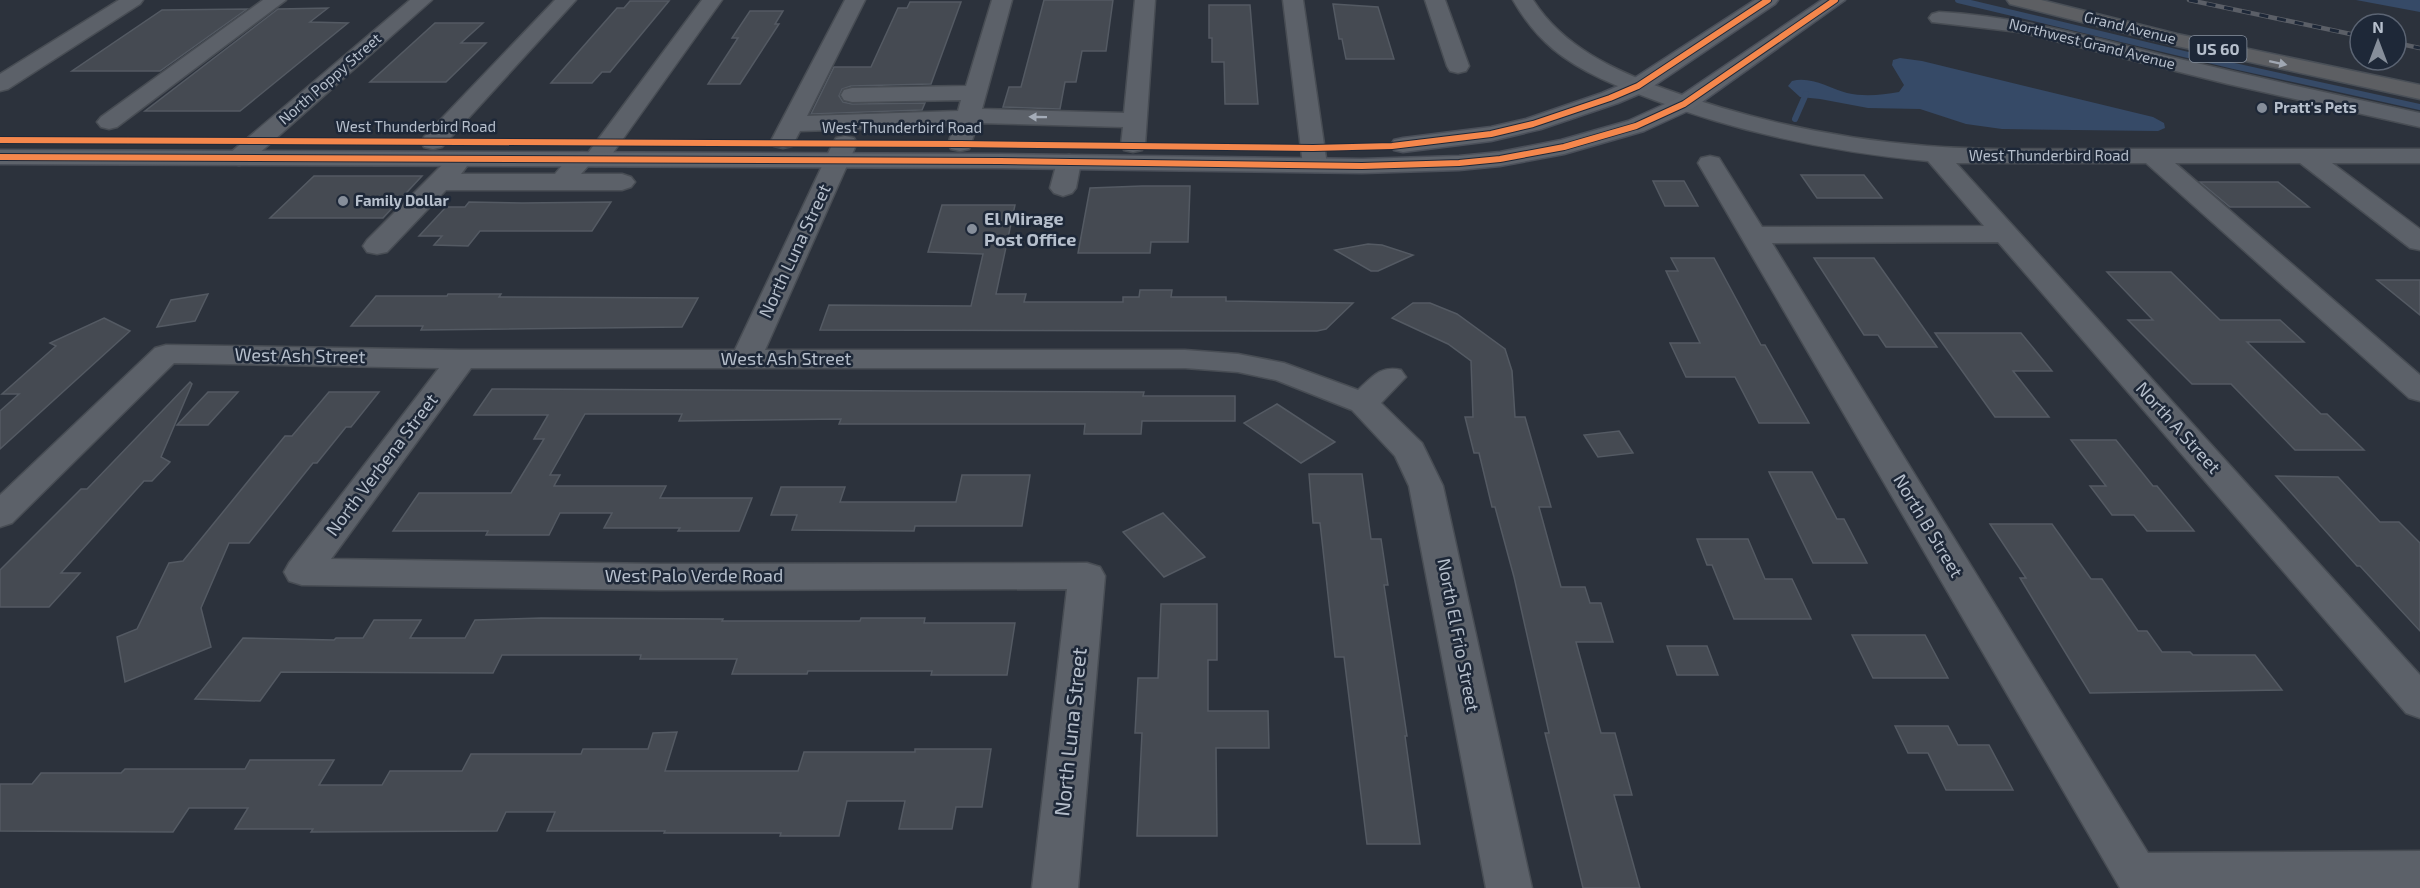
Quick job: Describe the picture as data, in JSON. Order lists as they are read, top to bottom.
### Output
{
  "streets": {
    "highway": ["Grand Avenue", "US 60"],
    "main road": ["West Thunderbird Road"],
    "street": [
      "Northwest Grand Avenue",
      "North Poppy Street",
      "North Luna Street",
      "West Ash Street",
      "North A Street",
      "North Verbena Street",
      "North B Street",
      "West Palo Verde Road",
      "North El Frio Street"
    ]
  },
  "crossings": [
    ["North Poppy Street", "West Thunderbird Road"],
    ["West Thunderbird Road", "North Luna Street"],
    ["West Thunderbird Road", "North A Street"],
    ["North Luna Street", "West Ash Street"],
    ["North Luna Street", "West Palo Verde Road"],
    ["West Ash Street", "North Verbena Street"],
    ["West Ash Street", "North El Frio Street"],
    ["North Verbena Street", "West Palo Verde Road"]
  ],
  "places": ["Pratt's Pets", "Family Dollar", "El Mirage Post Office"],
  "north": "top"
}
